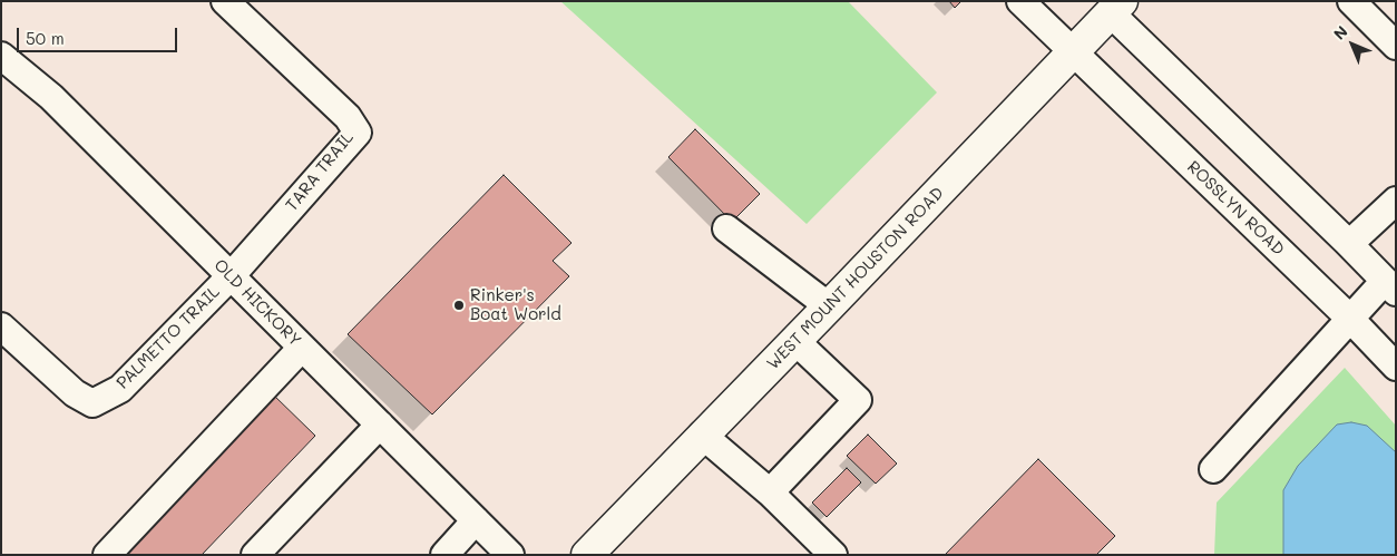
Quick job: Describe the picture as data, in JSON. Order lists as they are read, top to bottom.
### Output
{
  "streets": {
    "main road": ["WEST MOUNT HOUSTON ROAD"],
    "street": [
      "TARA TRAIL",
      "ROSSLYN ROAD",
      "OLD HICKORY",
      "PALMETTO TRAIL"
    ]
  },
  "crossings": [
    ["TARA TRAIL", "OLD HICKORY"],
    ["TARA TRAIL", "PALMETTO TRAIL"],
    ["ROSSLYN ROAD", "WEST MOUNT HOUSTON ROAD"],
    ["OLD HICKORY", "PALMETTO TRAIL"]
  ],
  "places": ["Rinker's Boat World"],
  "scale_bar": "50 m",
  "north": "top left"
}
